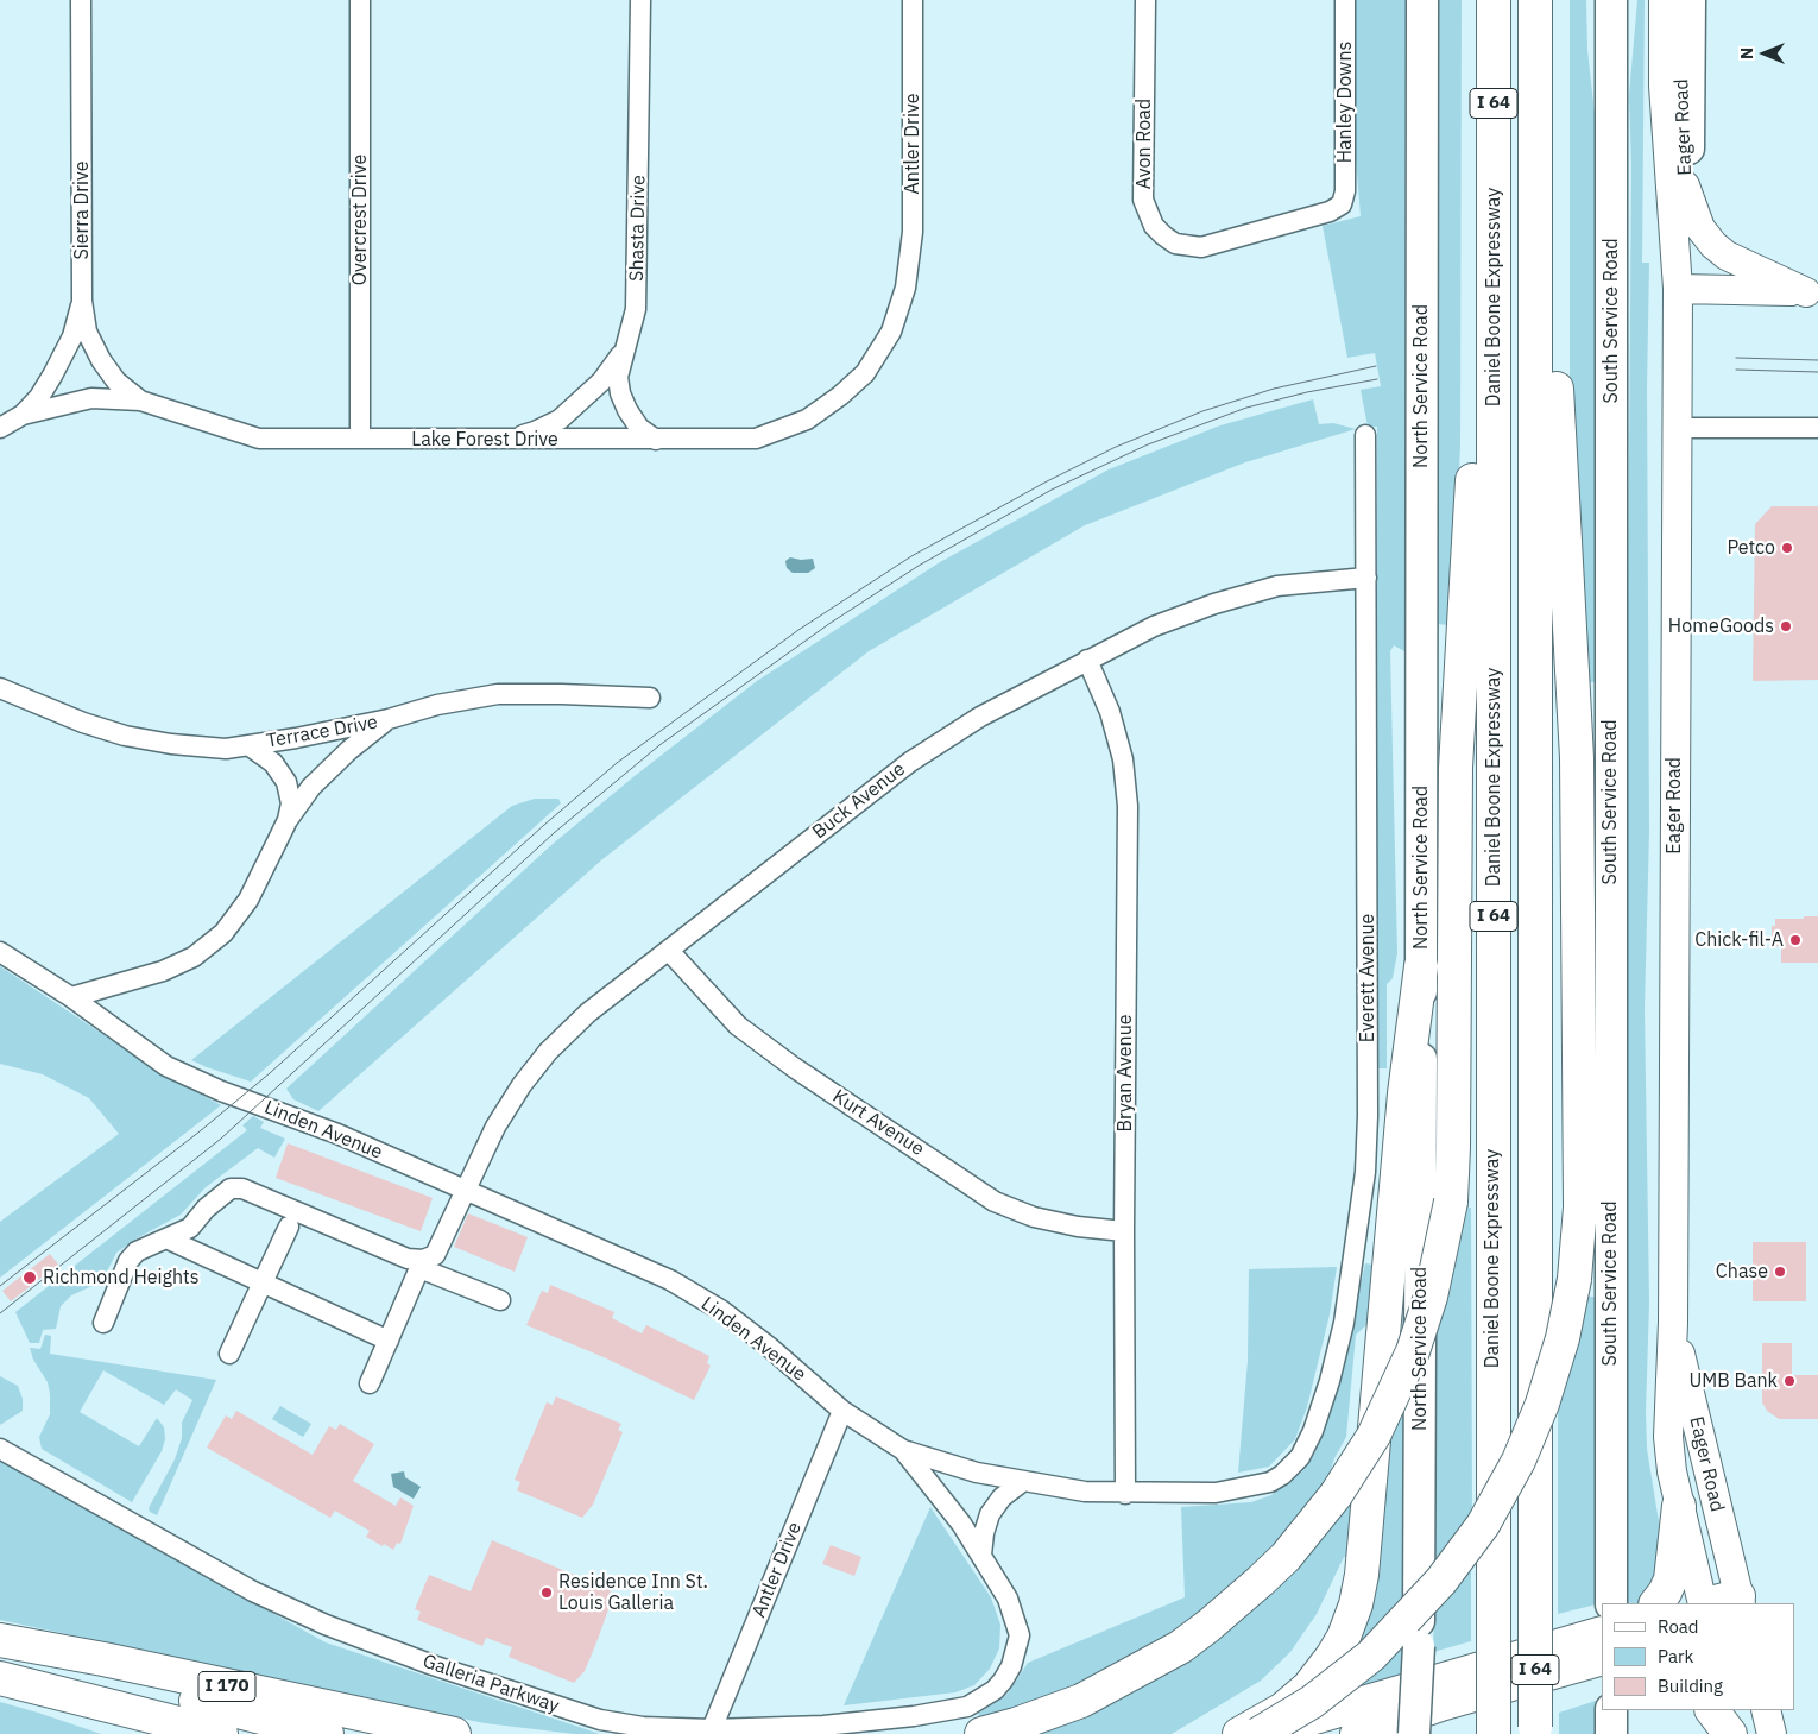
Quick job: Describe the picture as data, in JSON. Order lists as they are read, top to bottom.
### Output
{
  "streets": {
    "highway": ["I 64", "Daniel Boone Expressway", "I 170"],
    "main road": ["Eager Road", "South Service Road", "North Service Road"],
    "street": [
      "Hanley Downs",
      "Antler Drive",
      "Avon Road",
      "Sierra Drive",
      "Overcrest Drive",
      "Shasta Drive",
      "Lake Forest Drive",
      "Terrace Drive",
      "Buck Avenue",
      "Everett Avenue",
      "Bryan Avenue",
      "Kurt Avenue",
      "Linden Avenue",
      "Galleria Parkway"
    ]
  },
  "crossings": [
    ["Hanley Downs", "Avon Road"],
    ["Antler Drive", "Lake Forest Drive"],
    ["Antler Drive", "Linden Avenue"],
    ["Antler Drive", "Galleria Parkway"],
    ["Sierra Drive", "Lake Forest Drive"],
    ["Overcrest Drive", "Lake Forest Drive"],
    ["Shasta Drive", "Lake Forest Drive"],
    ["Buck Avenue", "Everett Avenue"],
    ["Buck Avenue", "Bryan Avenue"],
    ["Buck Avenue", "Kurt Avenue"],
    ["Buck Avenue", "Linden Avenue"],
    ["Everett Avenue", "Linden Avenue"],
    ["Bryan Avenue", "Kurt Avenue"],
    ["Bryan Avenue", "Linden Avenue"]
  ],
  "places": [
    "Petco",
    "HomeGoods",
    "Chick-fil-A",
    "Chase",
    "Richmond Heights",
    "UMB Bank",
    "Residence Inn St. Louis Galleria"
  ],
  "legend": ["Road", "Park", "Building"],
  "north": "left"
}
